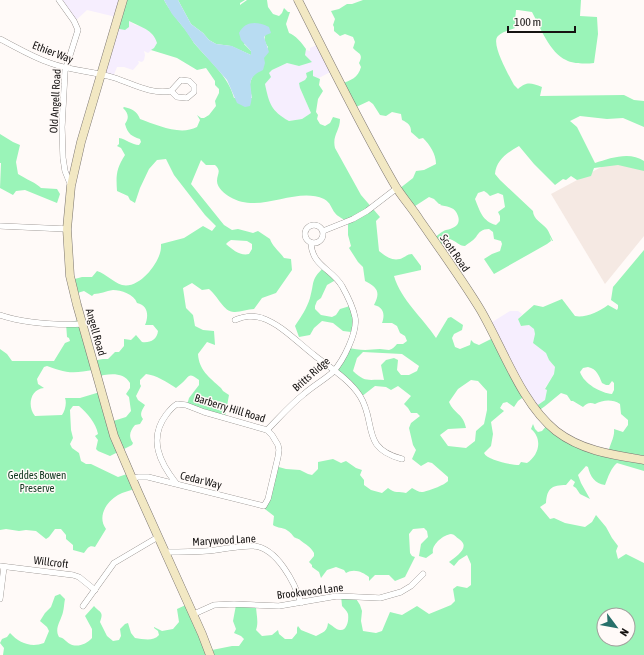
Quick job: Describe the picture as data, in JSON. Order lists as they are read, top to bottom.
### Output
{
  "streets": {
    "main road": ["Scott Road", "Angell Road"],
    "street": [
      "Ethier Way",
      "Old Angell Road",
      "Britts Ridge",
      "Barberry Hill Road",
      "Cedar Way",
      "Marywood Lane",
      "Willcroft",
      "Brookwood Lane"
    ]
  },
  "crossings": [
    ["Ethier Way", "Old Angell Road"],
    ["Ethier Way", "Angell Road"],
    ["Old Angell Road", "Angell Road"],
    ["Angell Road", "Cedar Way"],
    ["Angell Road", "Marywood Lane"],
    ["Angell Road", "Brookwood Lane"],
    ["Britts Ridge", "Barberry Hill Road"],
    ["Barberry Hill Road", "Cedar Way"],
    ["Marywood Lane", "Brookwood Lane"]
  ],
  "parks": ["Geddes Bowen Preserve"],
  "scale_bar": "100 m",
  "north": "bottom right"
}
